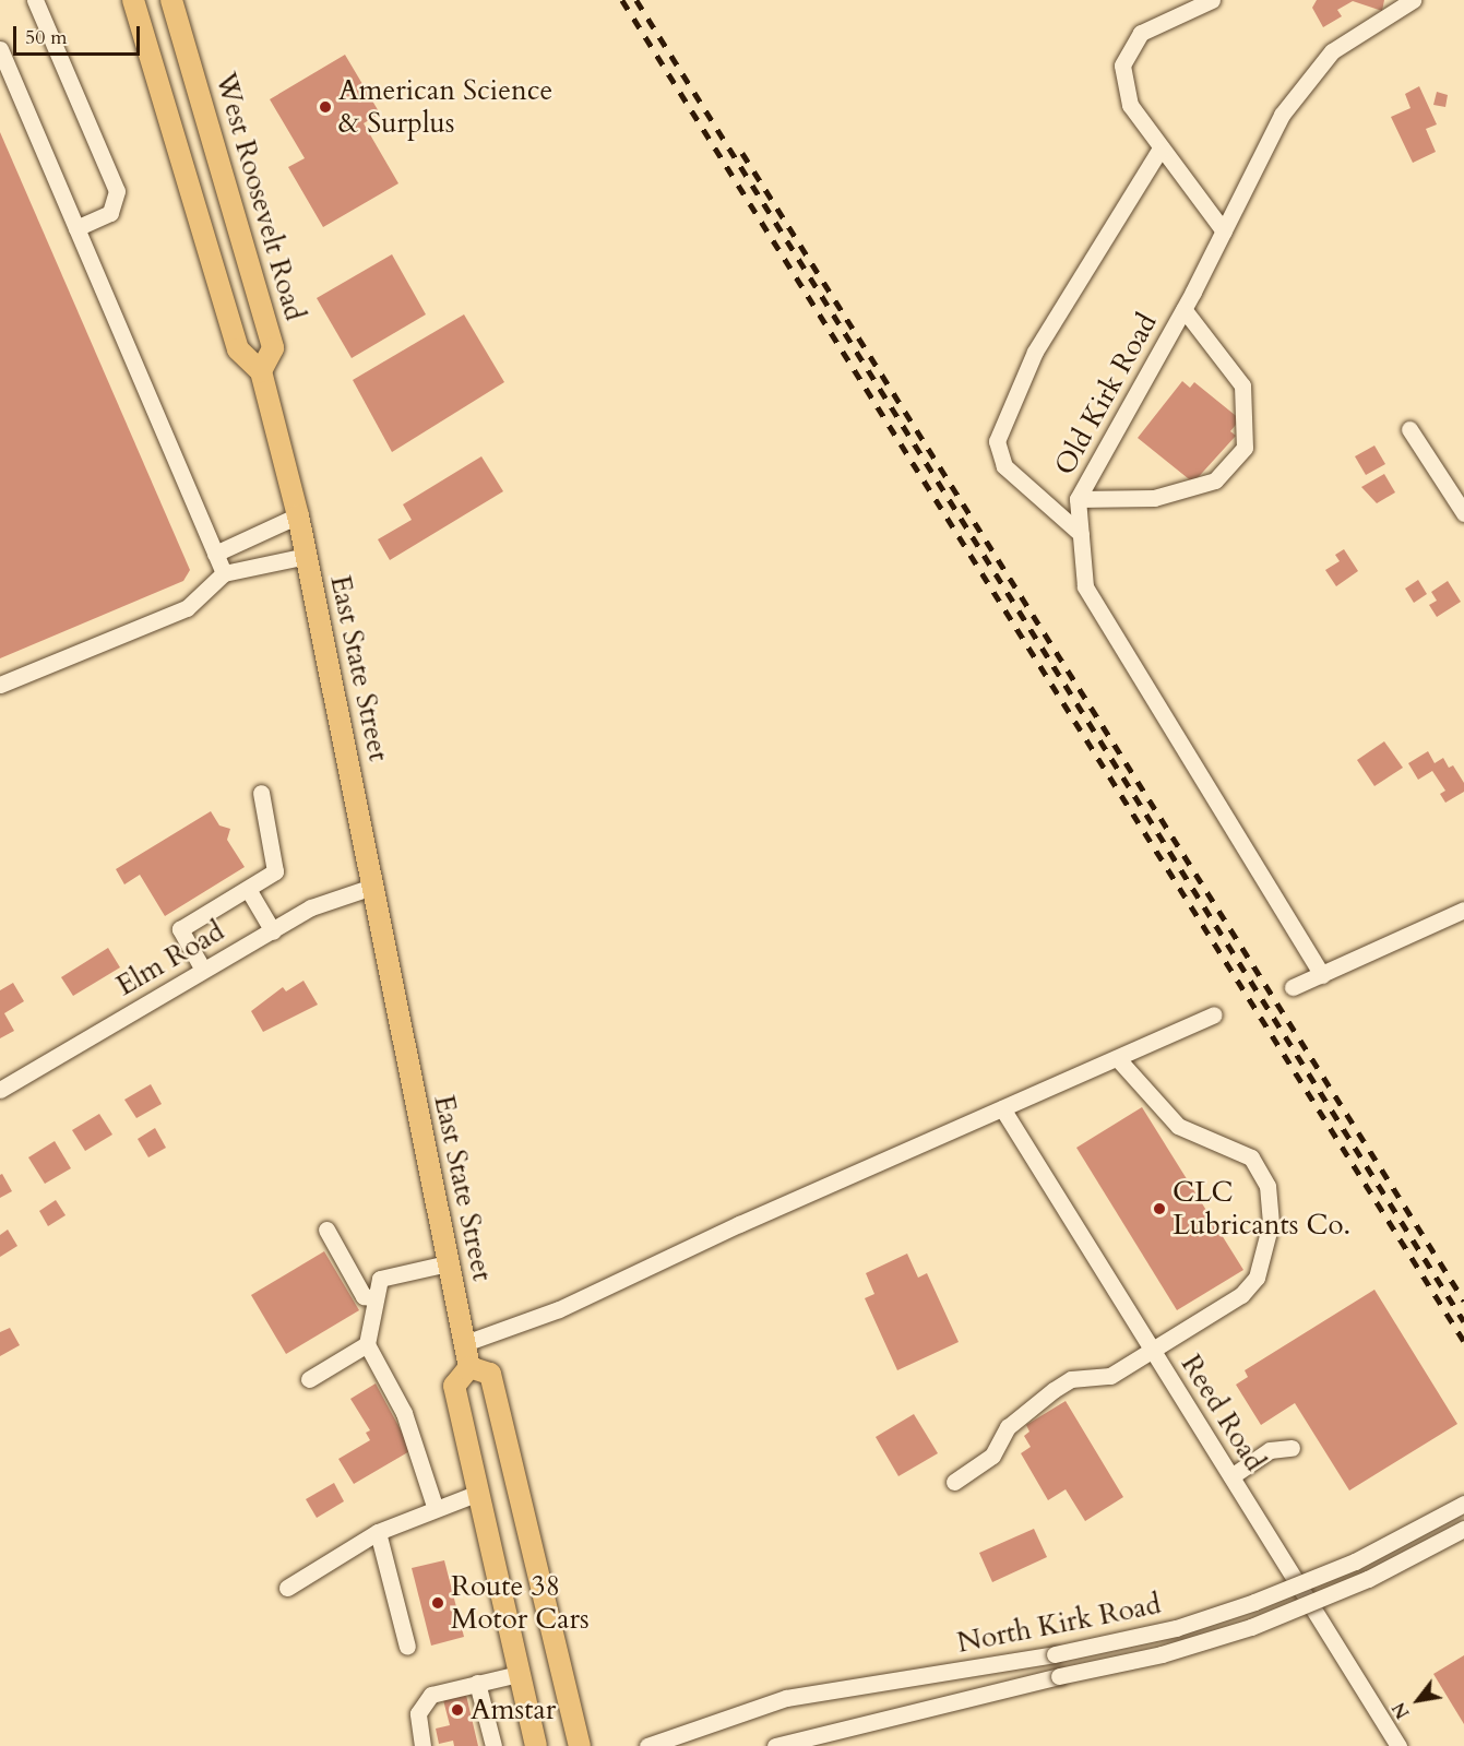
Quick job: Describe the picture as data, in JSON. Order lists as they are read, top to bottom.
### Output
{
  "streets": {
    "main road": ["West Roosevelt Road", "East State Street"],
    "street": [
      "Old Kirk Road",
      "Elm Road",
      "Reed Road",
      "North Kirk Road"
    ]
  },
  "crossings": [
    ["West Roosevelt Road", "East State Street"],
    ["East State Street", "Elm Road"]
  ],
  "places": [
    "American Science & Surplus",
    "CLC Lubricants Co.",
    "Route 38 Motor Cars",
    "Amstar"
  ],
  "scale_bar": "50 m",
  "north": "bottom left"
}
